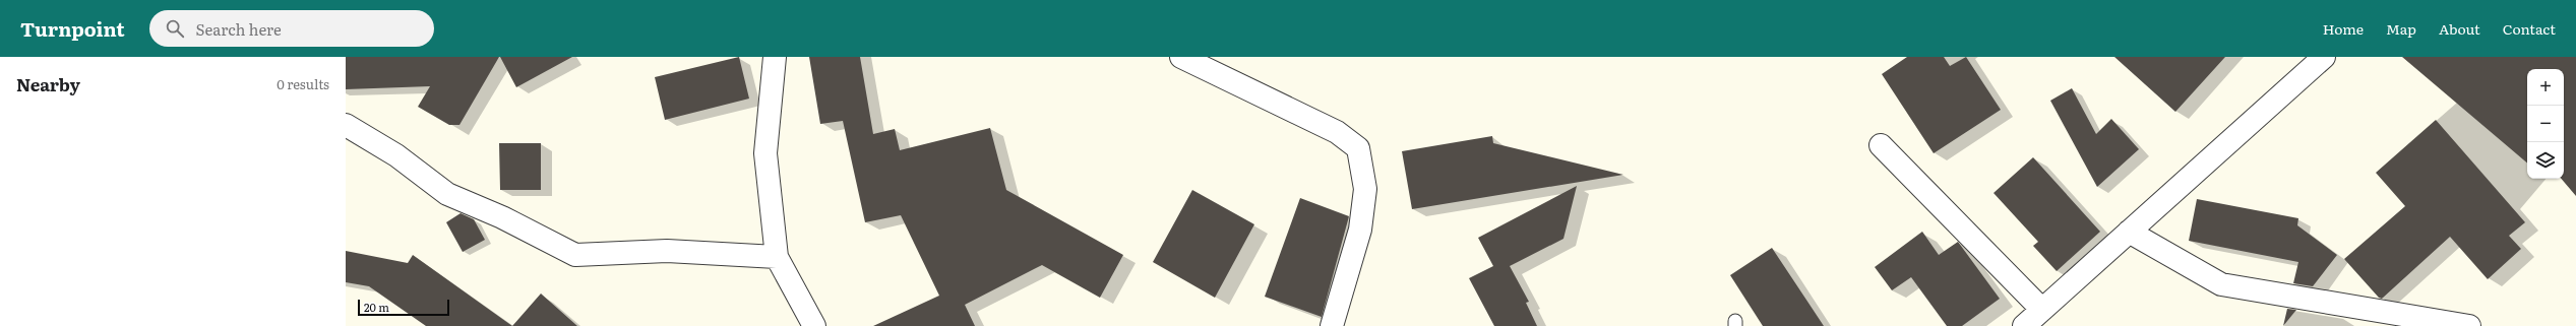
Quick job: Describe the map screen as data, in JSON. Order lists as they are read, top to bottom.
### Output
{
  "scale_bar": "20 m",
  "page": {
    "header": "Turnpoint",
    "search": "Search here",
    "nav": [
      "Home",
      "Map",
      "About",
      "Contact"
    ],
    "heading": ["Nearby", "0 results"],
    "map_buttons": ["+", "−"],
    "scale": "20 m"
  }
}
